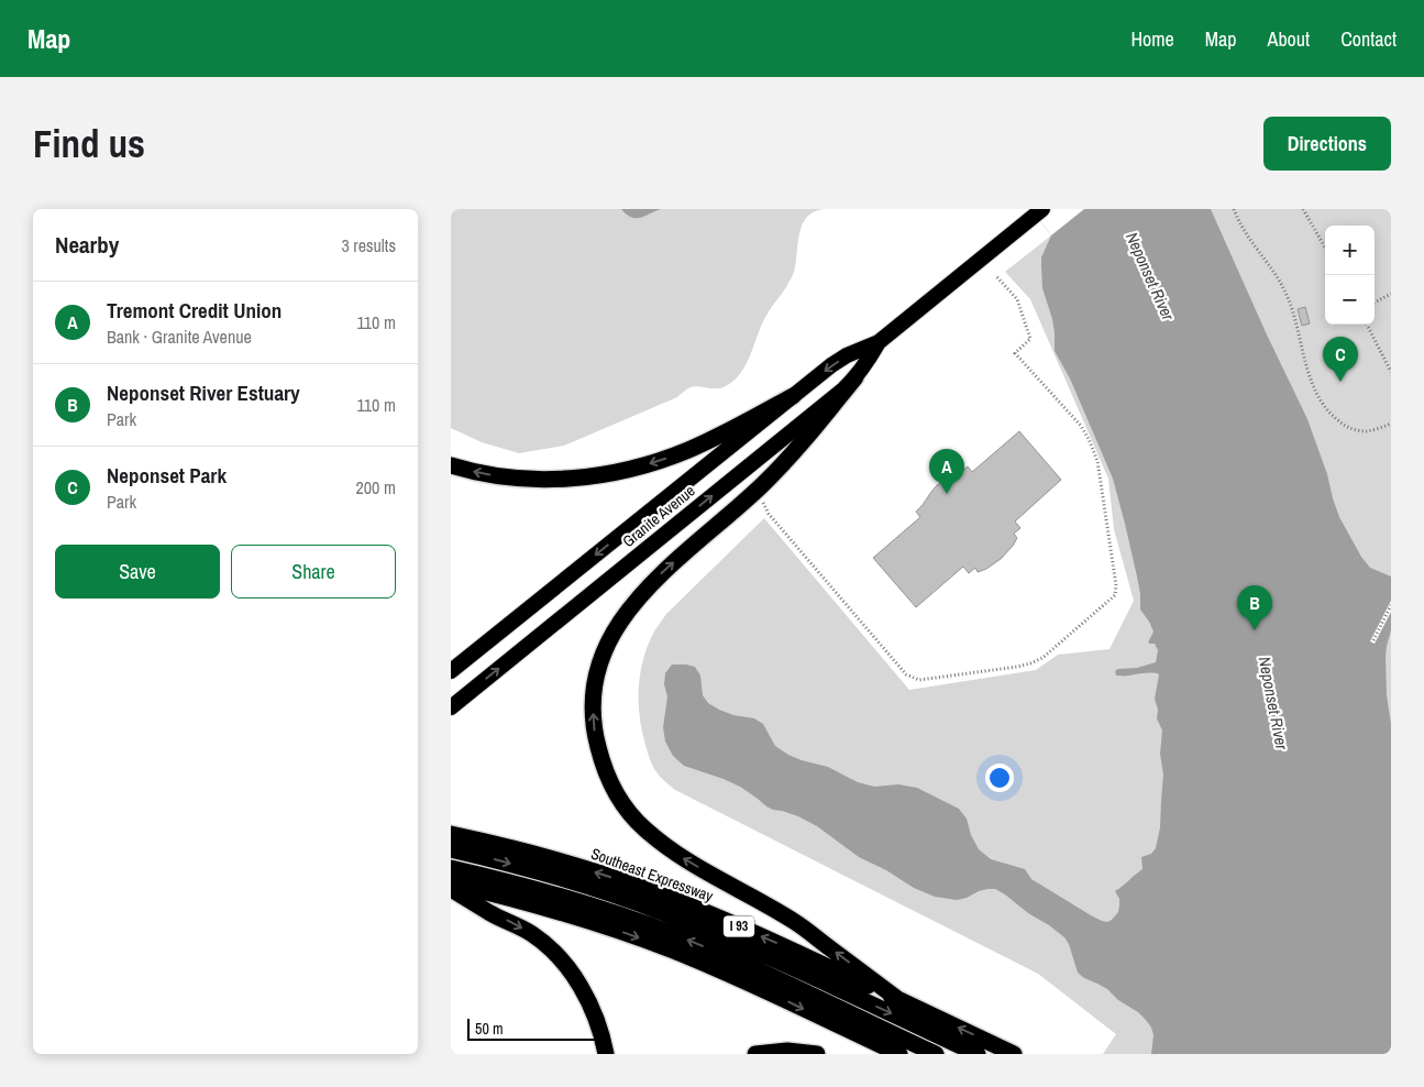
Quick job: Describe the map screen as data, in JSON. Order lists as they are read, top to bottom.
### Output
{
  "streets": {
    "highway": ["Granite Avenue", "Southeast Expressway", "I 93"]
  },
  "water": ["Neponset River"],
  "scale_bar": "50 m",
  "page": {
    "header": "Map",
    "nav": [
      "Home",
      "Map",
      "About",
      "Contact"
    ],
    "buttons": [
      "Directions",
      ["Save", "Share"]
    ],
    "title": "Find us",
    "heading": ["Nearby", "3 results"],
    "map_buttons": ["+", "−"],
    "list": [
      {
        "mark": "A",
        "name": "Tremont Credit Union",
        "note": "Bank · Granite Avenue",
        "value": "110 m"
      },
      {
        "mark": "B",
        "name": "Neponset River Estuary",
        "note": "Park",
        "value": "110 m"
      },
      {
        "mark": "C",
        "name": "Neponset Park",
        "note": "Park",
        "value": "200 m"
      }
    ],
    "pins": ["C", "A", "B"],
    "scale": "50 m"
  }
}
